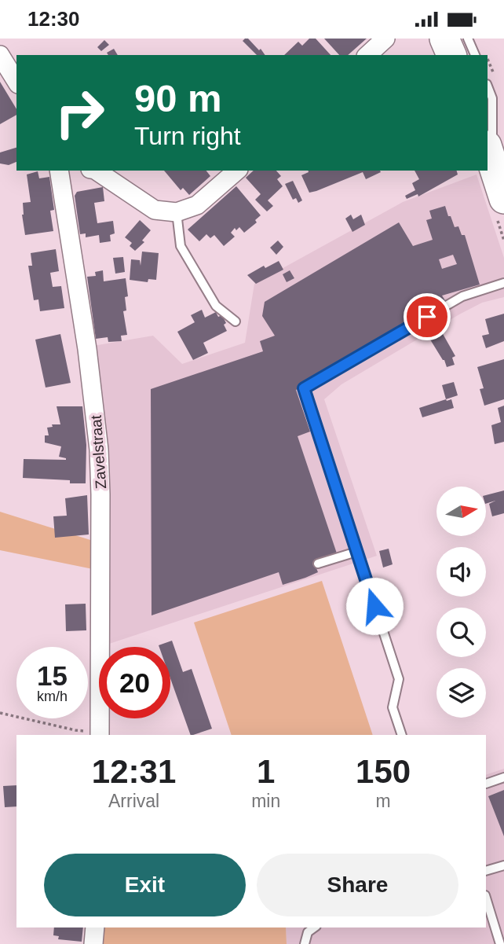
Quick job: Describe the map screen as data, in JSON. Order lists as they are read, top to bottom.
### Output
{
  "streets": {
    "street": ["Zavelstraat"]
  },
  "north": "right",
  "page": {
    "status": "12:30",
    "turn": ["90 m", "Turn right"],
    "speed": "15 km/h",
    "limit": "20",
    "eta": [
      "12:31",
      "Arrival",
      "1",
      "min",
      "150",
      "m"
    ],
    "buttons": ["Exit", "Share"]
  }
}
